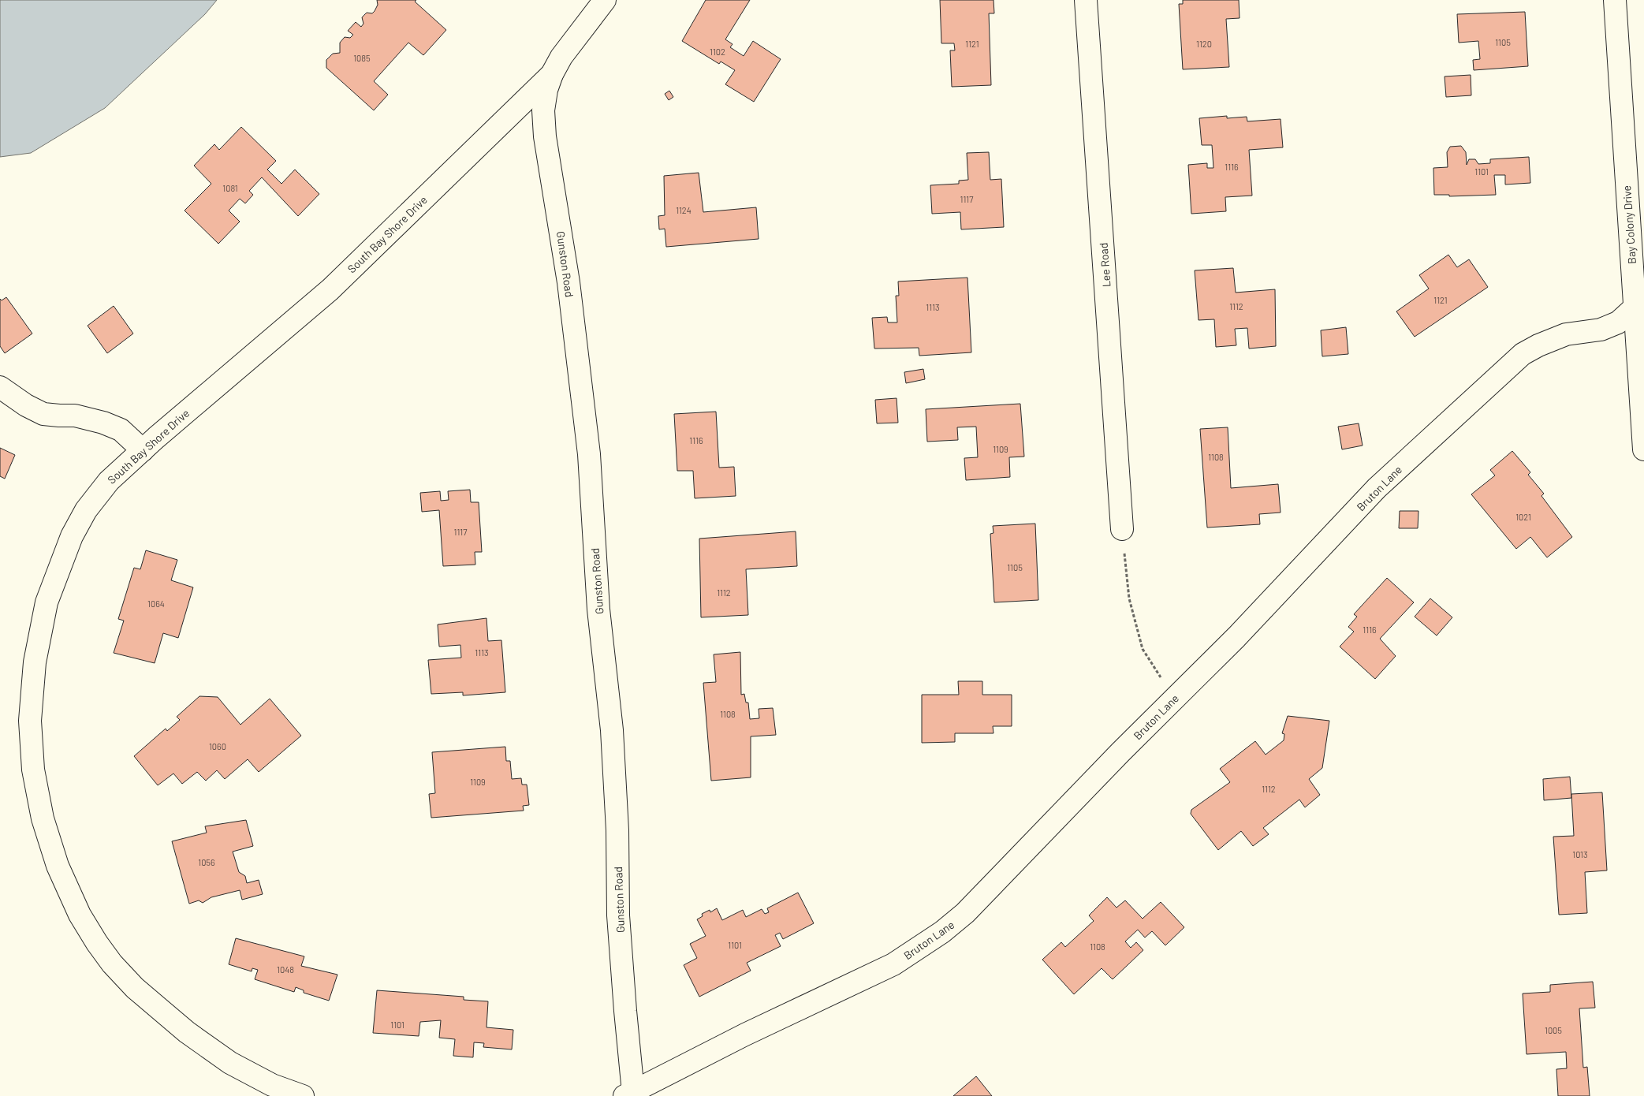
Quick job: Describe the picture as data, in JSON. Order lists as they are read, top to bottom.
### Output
{
  "streets": {
    "street": [
      "Bay Colony Drive",
      "South Bay Shore Drive",
      "Gunston Road",
      "Lee Road",
      "Bruton Lane"
    ]
  },
  "crossings": [
    ["Bay Colony Drive", "Bruton Lane"],
    ["South Bay Shore Drive", "Gunston Road"],
    ["Gunston Road", "Bruton Lane"]
  ],
  "house_numbers": [
    "1105",
    "1121",
    "1120",
    "1102",
    "1085",
    "1116",
    "1101",
    "1081",
    "1117",
    "1124",
    "1121",
    "1112",
    "1113",
    "1116",
    "1109",
    "1108",
    "1021",
    "1117",
    "1105",
    "1112",
    "1064",
    "1116",
    "1113",
    "1108",
    "1060",
    "1109",
    "1112",
    "1013",
    "1056",
    "1101",
    "1108",
    "1048",
    "1101",
    "1005"
  ]
}
